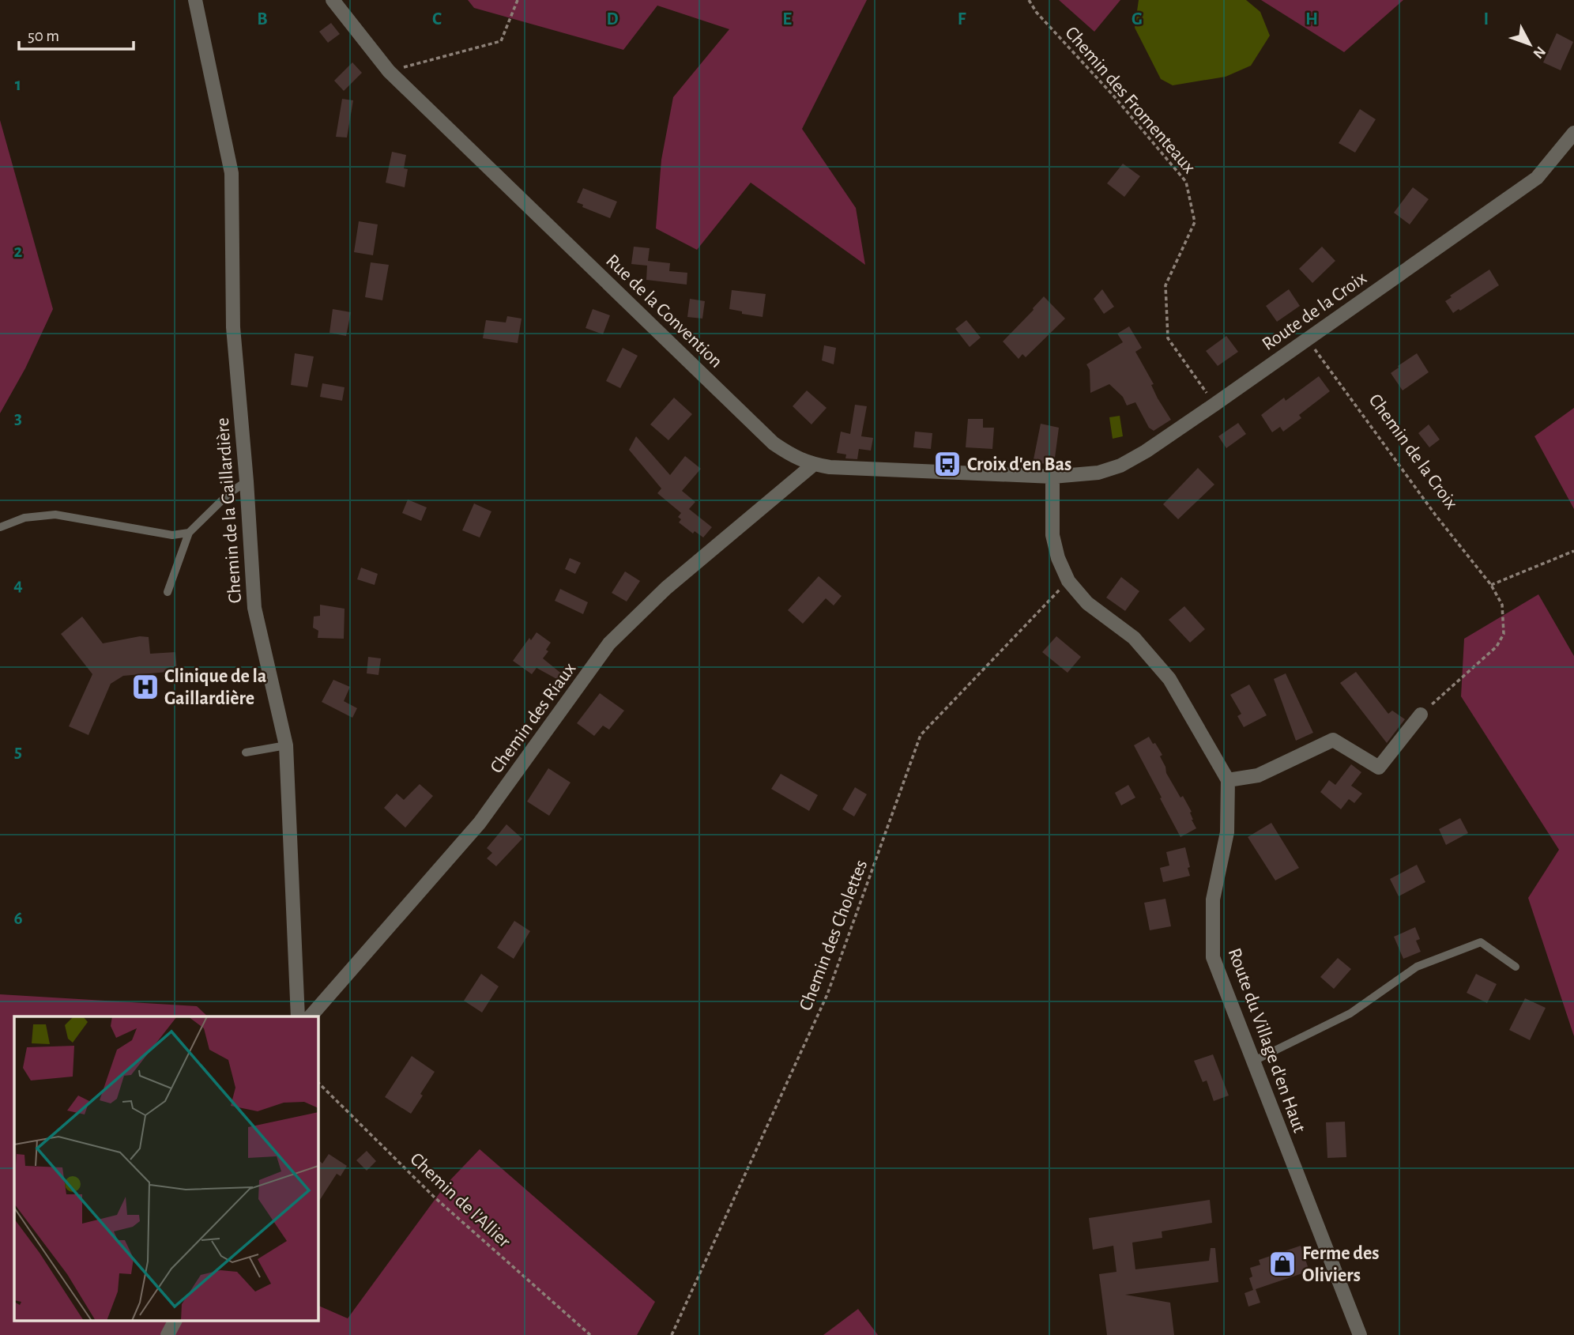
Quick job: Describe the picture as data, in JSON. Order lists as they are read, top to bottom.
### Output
{
  "streets": {
    "street": [
      "Rue de la Convention",
      "Route de la Croix",
      "Chemin de la Gaillardière",
      "Chemin des Riaux",
      "Route du Village d'en Haut"
    ],
    "path": [
      "Chemin des Fromenteaux",
      "Chemin de la Croix",
      "Chemin des Cholettes",
      "Chemin de l'Allier"
    ]
  },
  "crossings": [
    ["Chemin des Fromenteaux", "Route de la Croix"],
    ["Rue de la Convention", "Route de la Croix"],
    ["Rue de la Convention", "Chemin des Riaux"],
    ["Route de la Croix", "Chemin de la Croix"]
  ],
  "places": {
    "bus stop": ["Croix d'en Bas"],
    "hospital": ["Clinique de la Gaillardière"],
    "shop": ["Ferme des Oliviers"]
  },
  "scale_bar": "50 m",
  "north": "bottom right",
  "grid": {
    "columns": [
      "B",
      "C",
      "D",
      "E",
      "F",
      "G",
      "H",
      "I"
    ],
    "rows": [
      "1",
      "2",
      "3",
      "4",
      "5",
      "6"
    ]
  }
}
